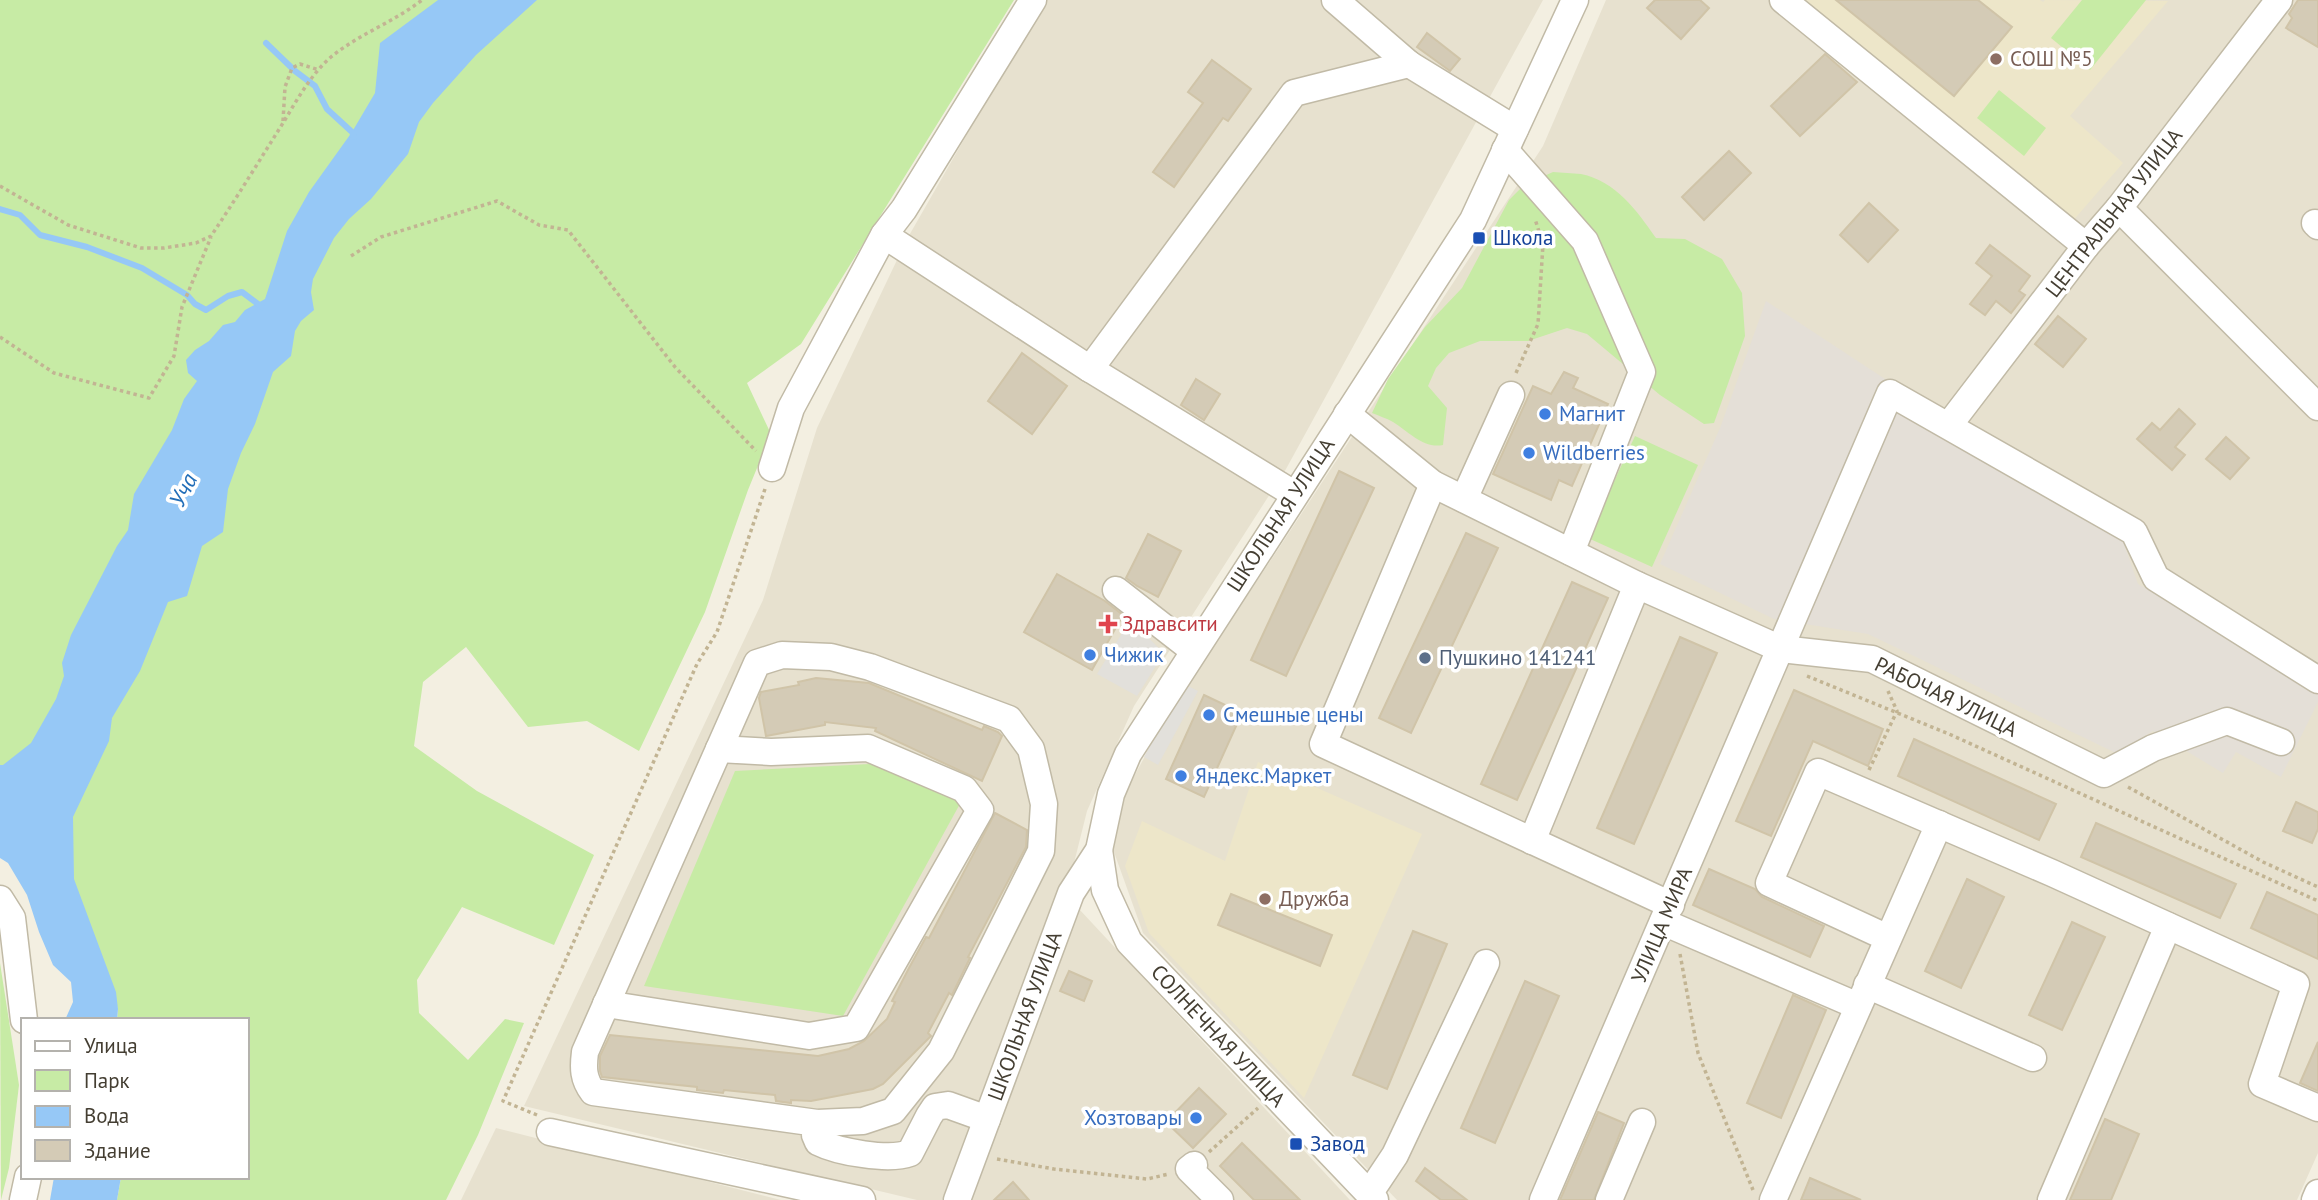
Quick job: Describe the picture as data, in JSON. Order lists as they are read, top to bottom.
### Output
{
  "streets": {
    "street": [
      "ЦЕНТРАЛЬНАЯ УЛИЦА",
      "ШКОЛЬНАЯ УЛИЦА",
      "РАБОЧАЯ УЛИЦА",
      "УЛИЦА МИРА",
      "СОЛНЕЧНАЯ УЛИЦА"
    ]
  },
  "crossings": [
    ["ЦЕНТРАЛЬНАЯ УЛИЦА", "УЛИЦА МИРА"],
    ["ШКОЛЬНАЯ УЛИЦА", "РАБОЧАЯ УЛИЦА"],
    ["ШКОЛЬНАЯ УЛИЦА", "СОЛНЕЧНАЯ УЛИЦА"],
    ["РАБОЧАЯ УЛИЦА", "УЛИЦА МИРА"]
  ],
  "water": ["Уча"],
  "places": {
    "other": [
      "СОШ №5",
      "Магнит",
      "Wildberries",
      "Чижик",
      "Пушкино 141241",
      "Смешные цены",
      "Яндекс.Маркет",
      "Дружба",
      "Хозтовары"
    ],
    "transit": ["Школа", "Завод"],
    "health": ["Здравсити"]
  },
  "legend": [
    "Улица",
    "Парк",
    "Вода",
    "Здание"
  ]
}
